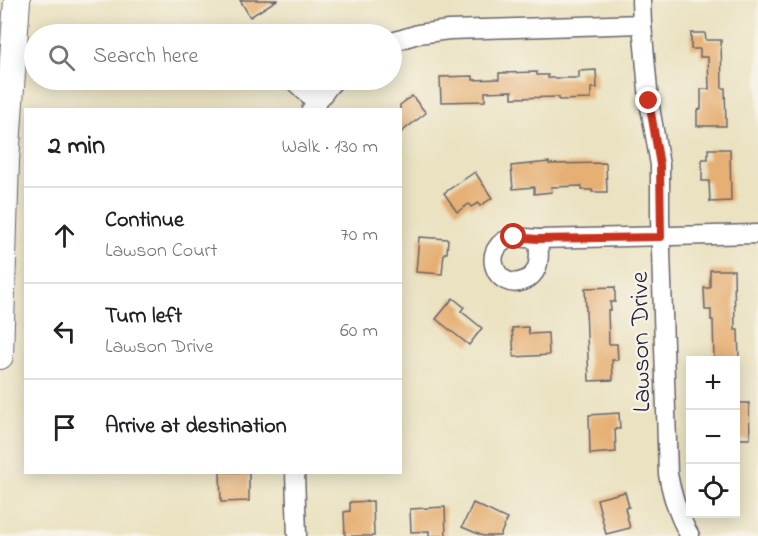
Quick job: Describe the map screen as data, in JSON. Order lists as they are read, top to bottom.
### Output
{
  "streets": {
    "street": ["Lawson Drive"]
  },
  "page": {
    "search": "Search here",
    "heading": ["2 min", "Walk · 130 m"],
    "list": [
      ["Continue", "Lawson Court", "70 m"],
      ["Turn left", "Lawson Drive", "60 m"],
      "Arrive at destination"
    ],
    "map_buttons": ["+", "−"]
  }
}
